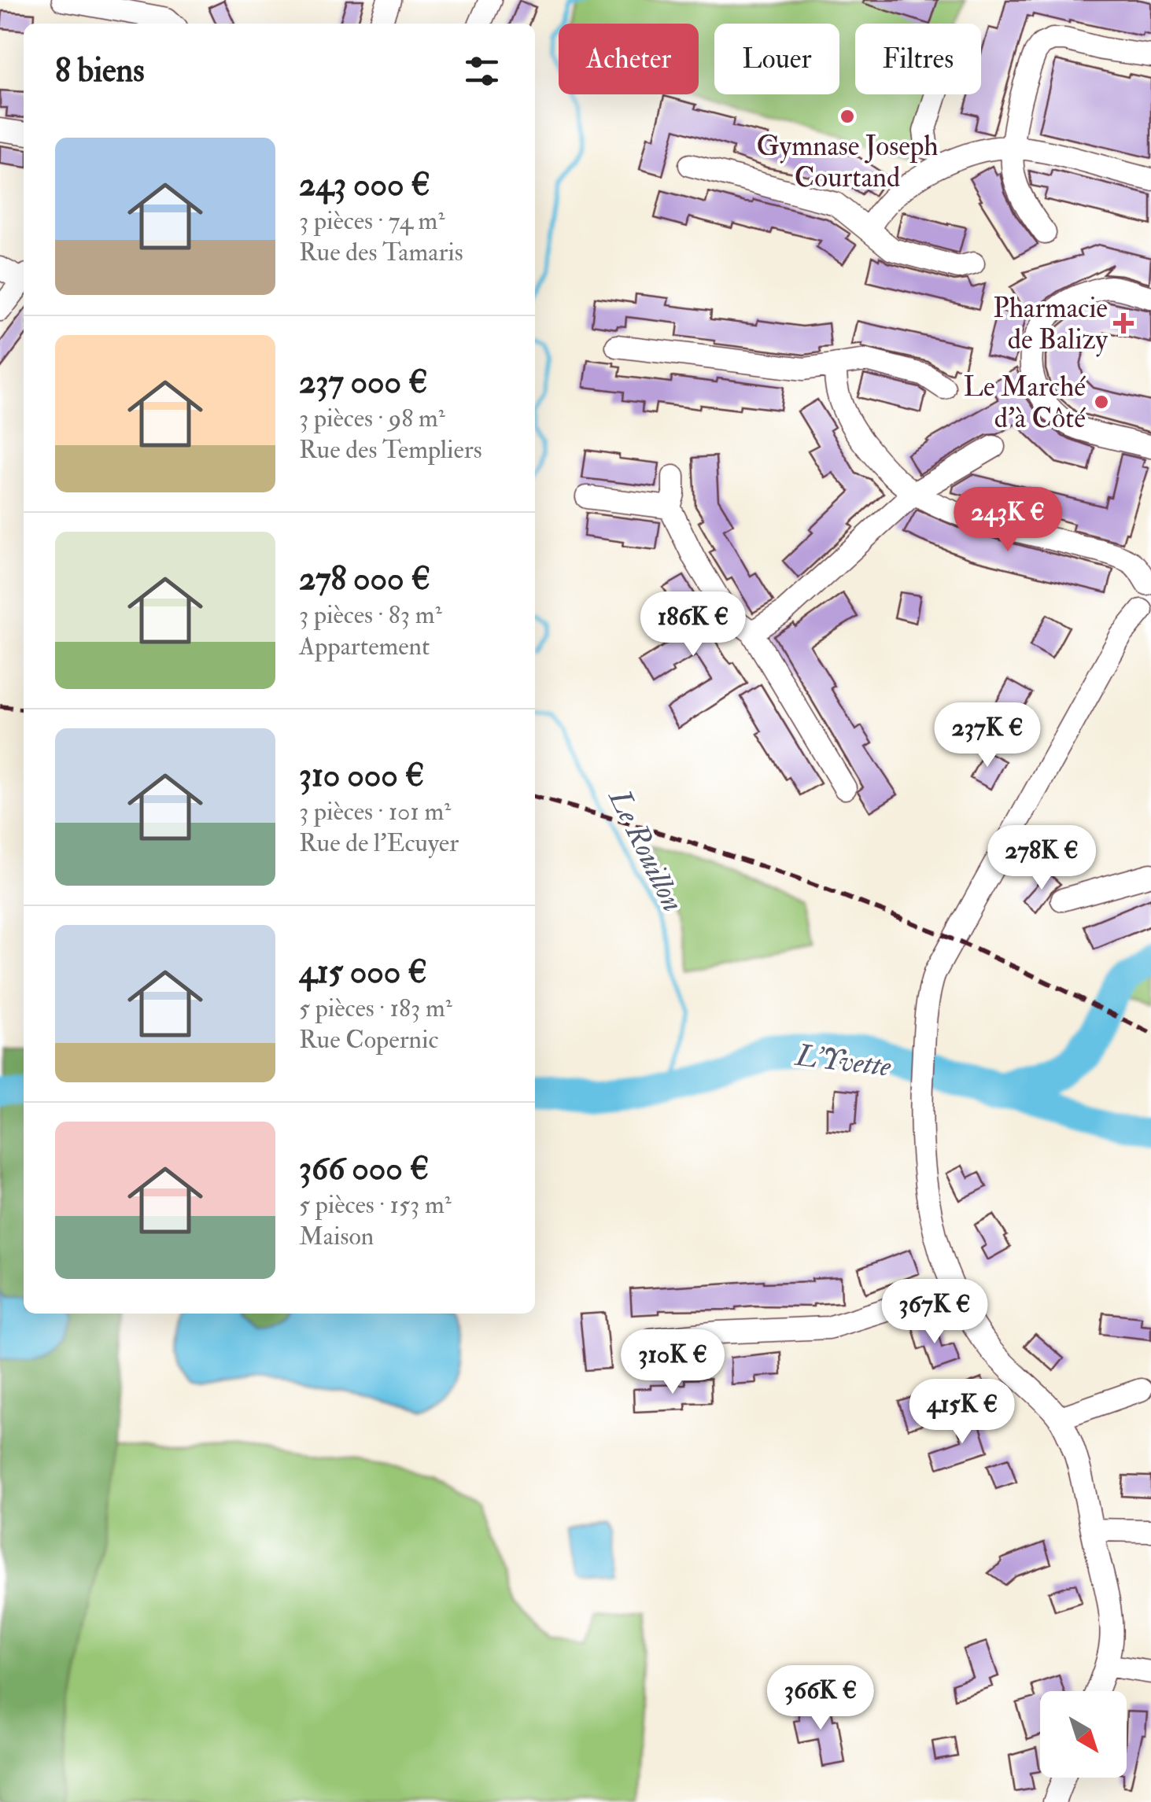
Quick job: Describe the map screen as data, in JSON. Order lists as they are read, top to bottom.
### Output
{
  "water": ["Le Rouillon", "L'Yvette"],
  "places": {
    "other": ["Gymnase Joseph Courtand", "Le Marché d'à Côté"],
    "health": ["Pharmacie de Balizy"]
  },
  "north": "bottom right",
  "page": {
    "chip": ["Acheter", "Louer", "Filtres"],
    "heading": "8 biens",
    "list": [
      {
        "name": "243 000 €",
        "note": "3 pièces · 74 m² · Rue des Tamaris"
      },
      {
        "name": "237 000 €",
        "note": "3 pièces · 98 m² · Rue des Templiers"
      },
      {
        "name": "278 000 €",
        "note": "3 pièces · 83 m² · Appartement"
      },
      {
        "name": "310 000 €",
        "note": "3 pièces · 101 m² · Rue de l'Ecuyer"
      },
      {
        "name": "415 000 €",
        "note": "5 pièces · 183 m² · Rue Copernic"
      },
      {
        "name": "366 000 €",
        "note": "5 pièces · 153 m² · Maison"
      }
    ],
    "price": [
      "243K €",
      "186K €",
      "237K €",
      "278K €",
      "367K €",
      "310K €",
      "415K €",
      "366K €"
    ]
  }
}
